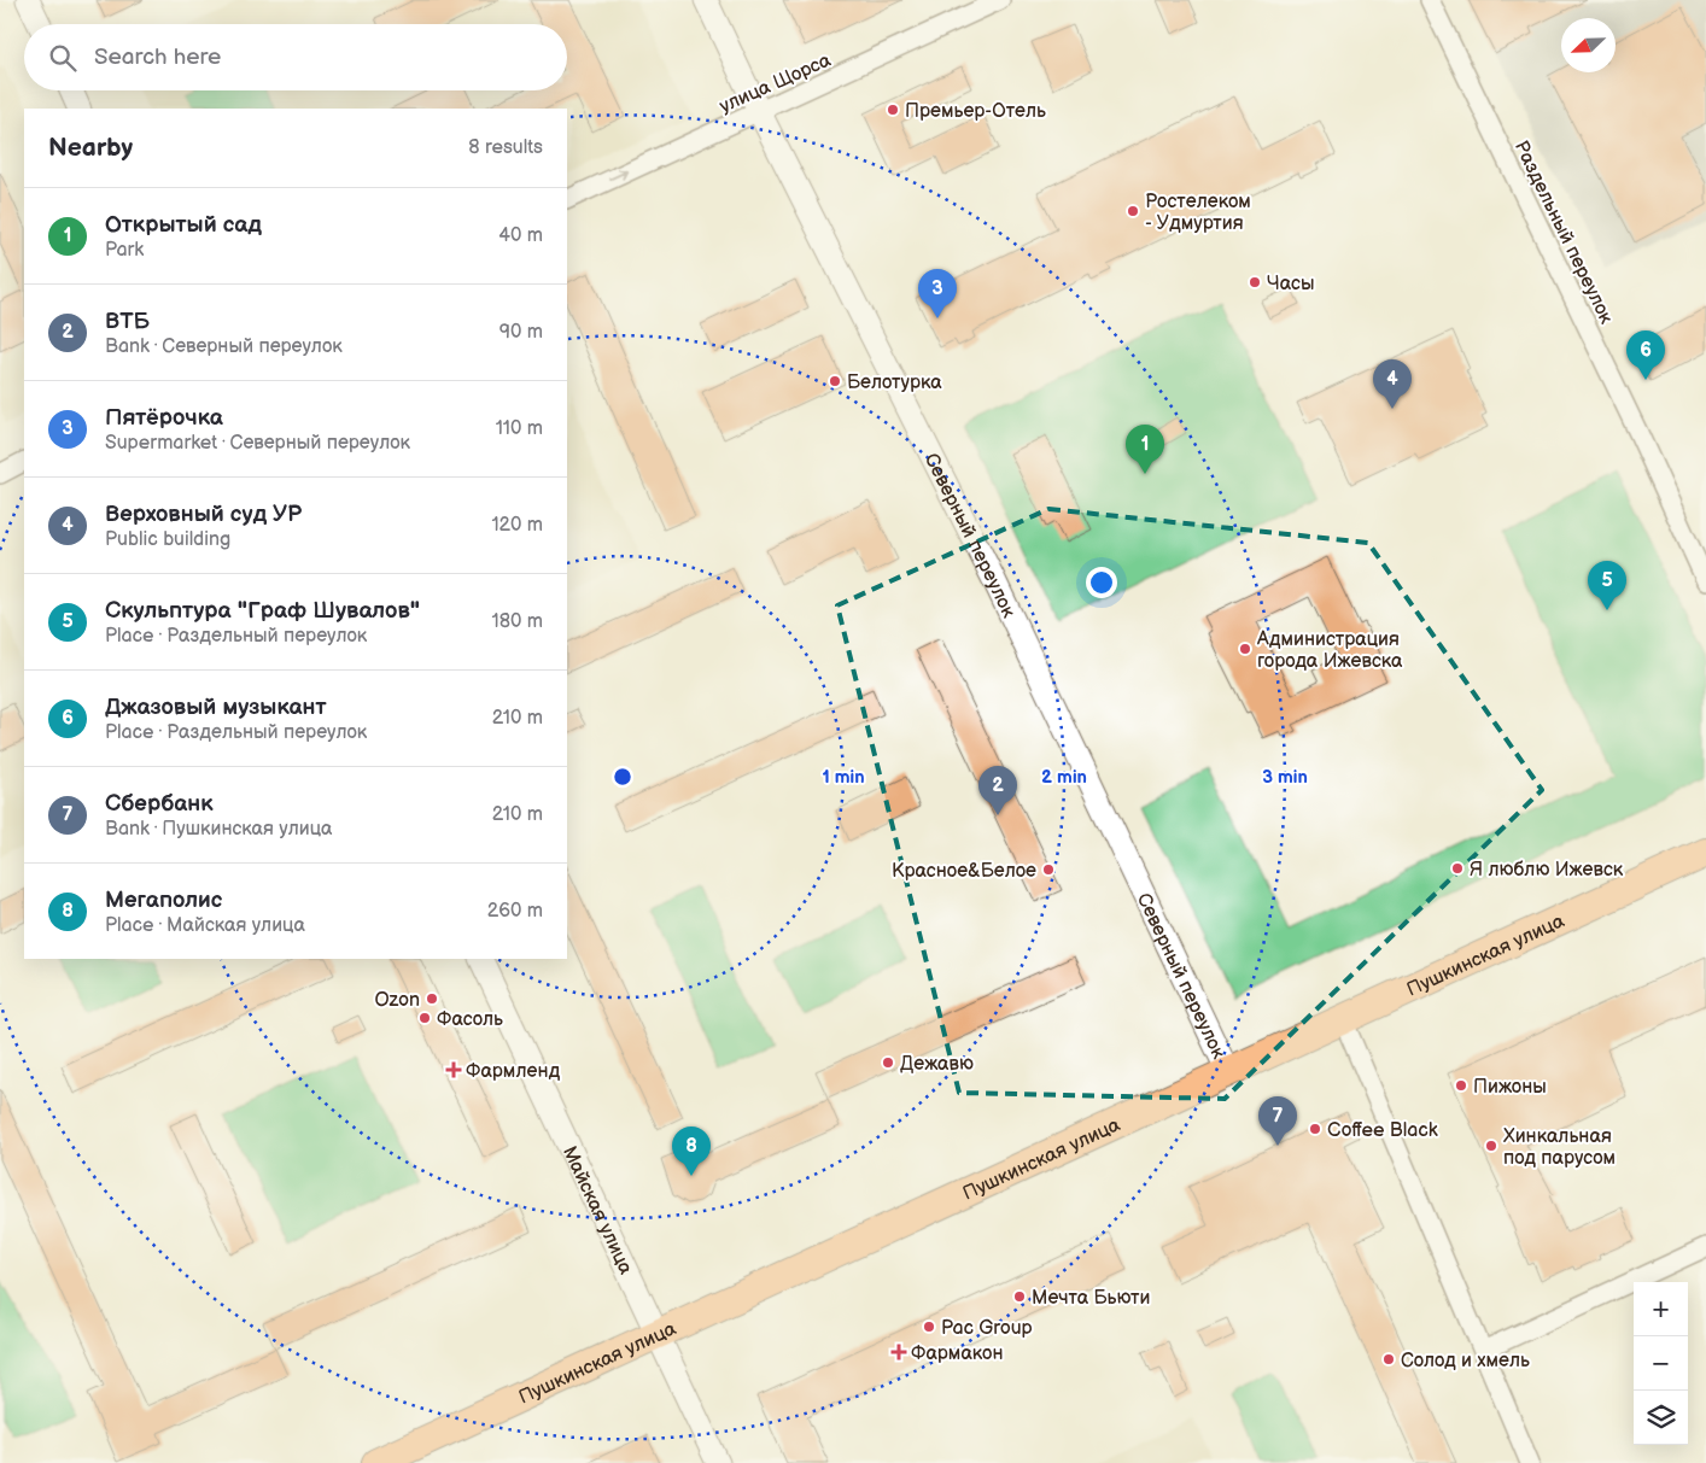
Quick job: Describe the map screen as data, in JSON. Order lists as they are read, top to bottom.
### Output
{
  "streets": {
    "main road": ["Пушкинская улица"],
    "street": [
      "улица Щорса",
      "Раздельный переулок",
      "Северный переулок",
      "Майская улица"
    ]
  },
  "crossings": [
    ["улица Щорса", "Северный переулок"],
    ["Северный переулок", "Пушкинская улица"],
    ["Пушкинская улица", "Майская улица"]
  ],
  "one_way": ["улица Щорса"],
  "places": {
    "other": [
      "Премьер-Отель",
      "Ростелеком - Удмуртия",
      "Часы",
      "Белотурка",
      "Администрация города Ижевска",
      "Я люблю Ижевск",
      "Красное&Белое",
      "Ozon",
      "Фасоль",
      "Дежавю",
      "Пижоны",
      "Coffee Black",
      "Хинкальная под парусом",
      "Мечта Бьюти",
      "Pac Group",
      "Солод и хмель"
    ],
    "health": ["Фармленд", "Фармакон"]
  },
  "north": "bottom left",
  "page": {
    "search": "Search here",
    "heading": ["Nearby", "8 results"],
    "list": [
      {
        "mark": "1",
        "name": "Открытый сад",
        "note": "Park",
        "value": "40 m"
      },
      {
        "mark": "2",
        "name": "ВТБ",
        "note": "Bank · Северный переулок",
        "value": "90 m"
      },
      {
        "mark": "3",
        "name": "Пятёрочка",
        "note": "Supermarket · Северный переулок",
        "value": "110 m"
      },
      {
        "mark": "4",
        "name": "Верховный суд УР",
        "note": "Public building",
        "value": "120 m"
      },
      {
        "mark": "5",
        "name": "Скульптура \"Граф Шувалов\"",
        "note": "Place · Раздельный переулок",
        "value": "180 m"
      },
      {
        "mark": "6",
        "name": "Джазовый музыкант",
        "note": "Place · Раздельный переулок",
        "value": "210 m"
      },
      {
        "mark": "7",
        "name": "Сбербанк",
        "note": "Bank · Пушкинская улица",
        "value": "210 m"
      },
      {
        "mark": "8",
        "name": "Мегаполис",
        "note": "Place · Майская улица",
        "value": "260 m"
      }
    ],
    "pins": [
      "3",
      "6",
      "4",
      "1",
      "5",
      "2",
      "7",
      "8"
    ],
    "map_buttons": ["+", "−"]
  },
  "rings": ["1 min", "2 min", "3 min"]
}
